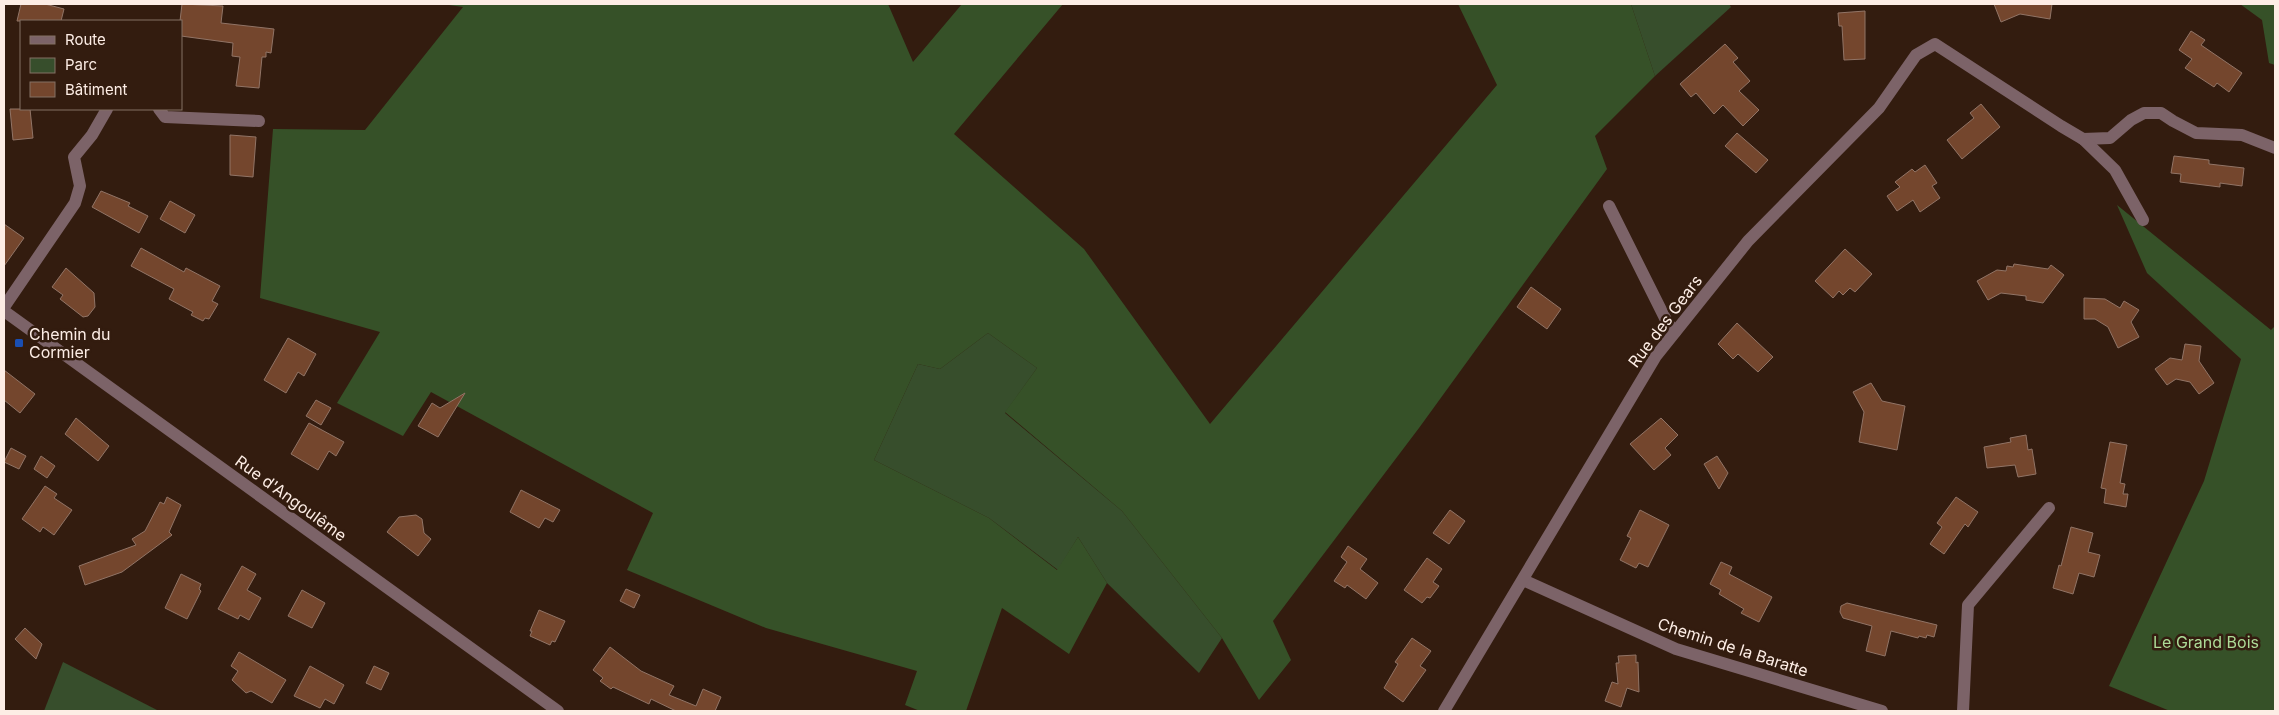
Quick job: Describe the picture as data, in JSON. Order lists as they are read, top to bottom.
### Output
{
  "streets": {
    "street": ["Rue des Gears", "Rue d'Angoulême", "Chemin de la Baratte"]
  },
  "crossings": [
    ["Rue des Gears", "Chemin de la Baratte"]
  ],
  "parks": ["Le Grand Bois"],
  "places": {
    "transit": ["Chemin du Cormier"]
  },
  "legend": ["Route", "Parc", "Bâtiment"]
}
